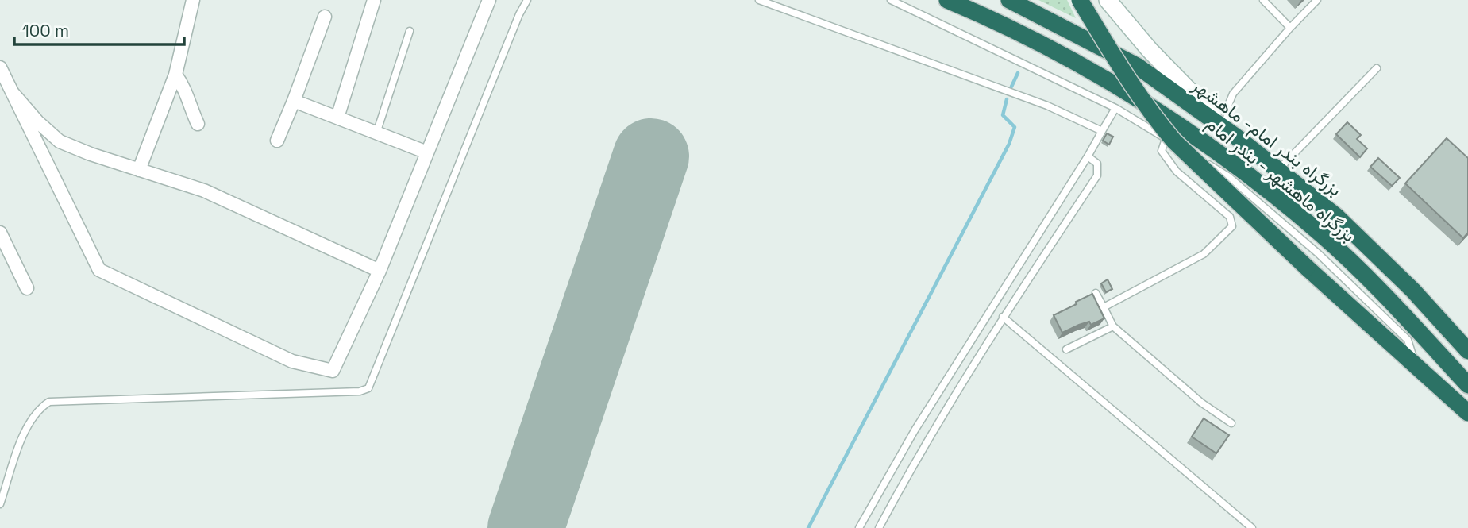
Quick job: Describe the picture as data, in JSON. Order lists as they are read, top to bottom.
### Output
{
  "streets": {
    "highway": ["بزرگراه بندر امام- ماهشهر", "بزرگراه ماهشهر - بندر امام"]
  },
  "scale_bar": "100 m"
}
